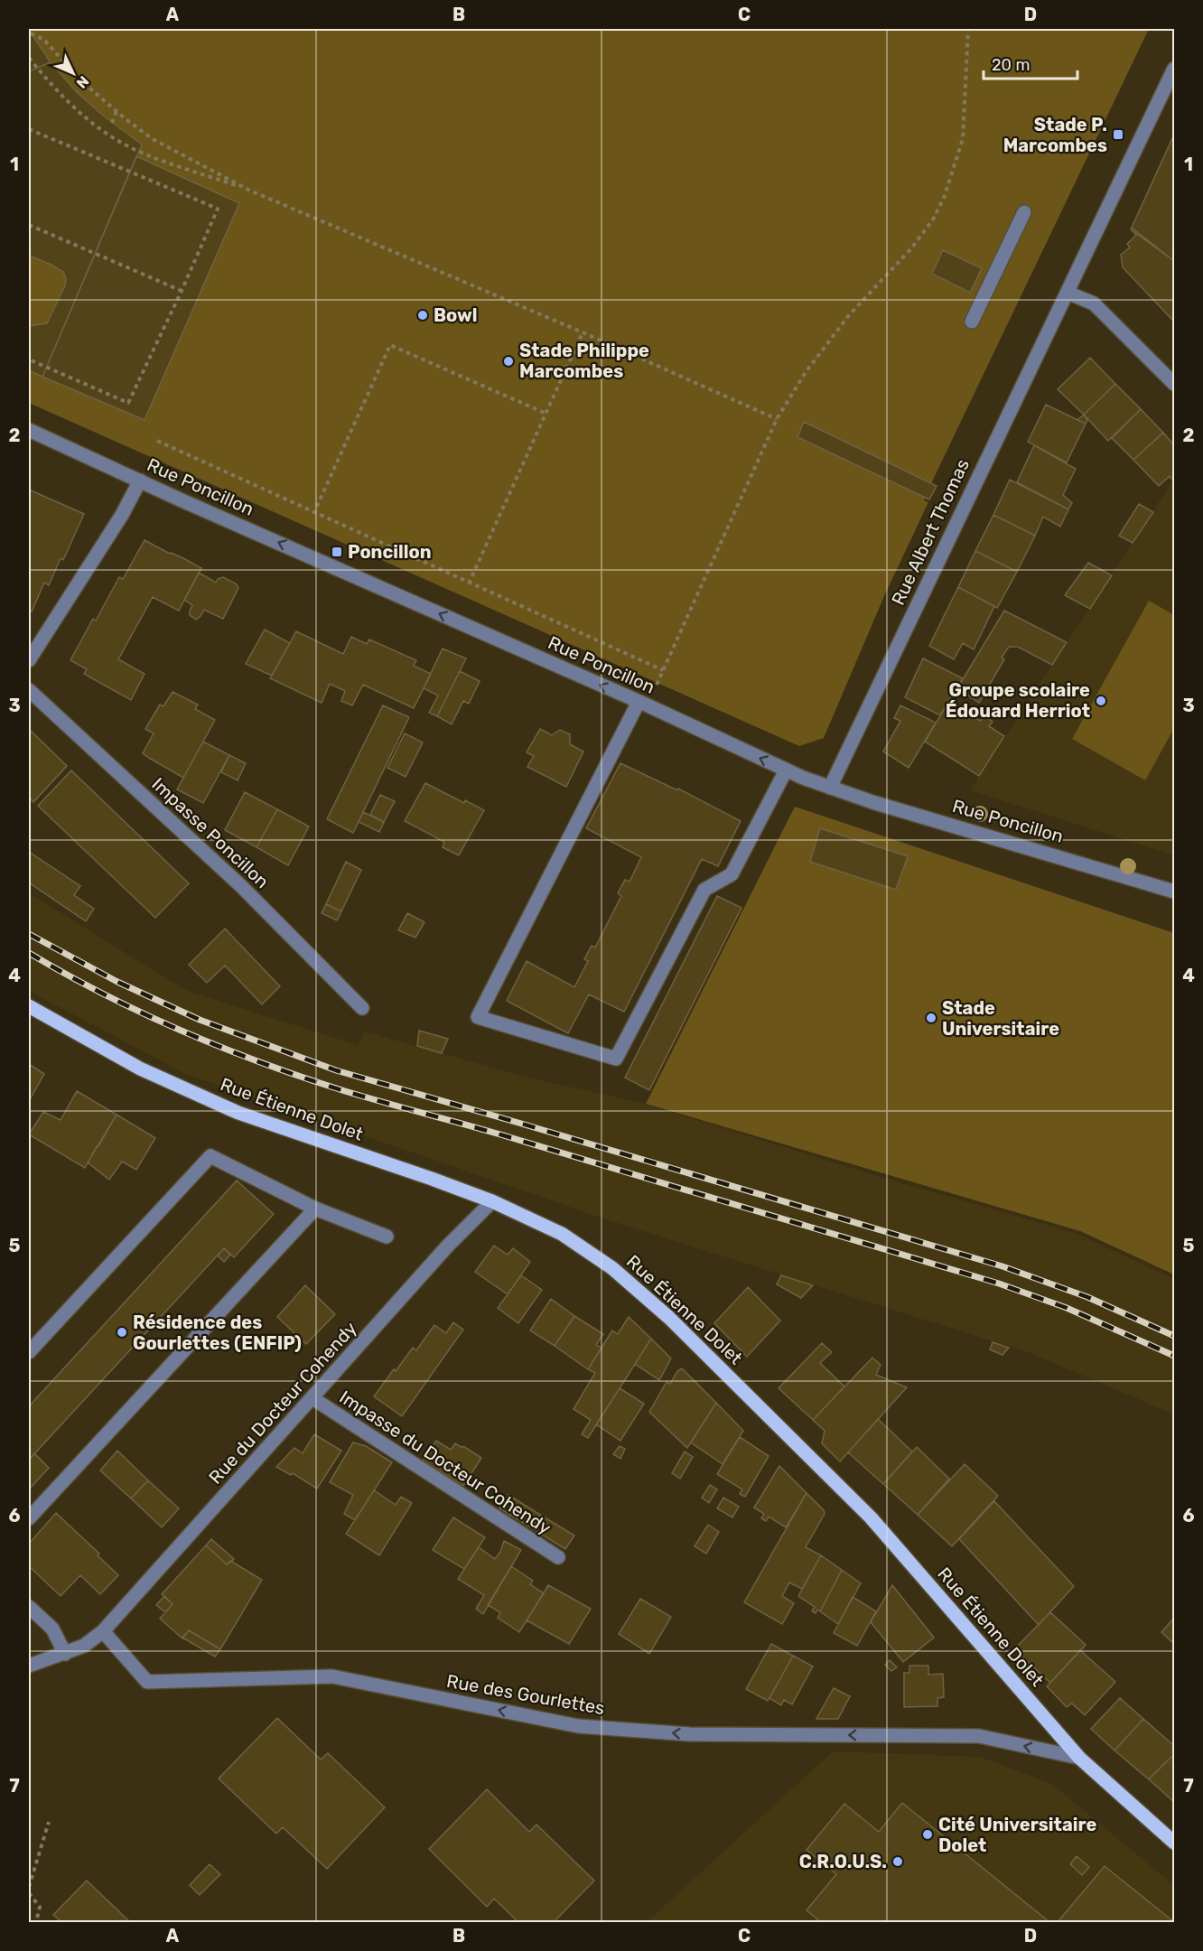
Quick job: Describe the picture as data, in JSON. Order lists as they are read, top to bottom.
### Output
{
  "streets": {
    "main road": ["Rue Étienne Dolet"],
    "street": [
      "Rue Poncillon",
      "Rue Albert Thomas",
      "Impasse Poncillon",
      "Rue du Docteur Cohendy",
      "Impasse du Docteur Cohendy",
      "Rue des Gourlettes"
    ]
  },
  "crossings": [
    ["Rue Poncillon", "Rue Albert Thomas"],
    ["Rue Étienne Dolet", "Rue du Docteur Cohendy"],
    ["Rue Étienne Dolet", "Rue des Gourlettes"],
    ["Rue du Docteur Cohendy", "Impasse du Docteur Cohendy"],
    ["Rue du Docteur Cohendy", "Rue des Gourlettes"]
  ],
  "one_way": ["Rue Poncillon", "Rue des Gourlettes"],
  "places": {
    "transit": ["Stade P. Marcombes", "Poncillon"],
    "other": [
      "Bowl",
      "Stade Philippe Marcombes",
      "Groupe scolaire Édouard Herriot",
      "Stade Universitaire",
      "Résidence des Gourlettes (ENFIP)",
      "Cité Universitaire Dolet",
      "C.R.O.U.S."
    ]
  },
  "scale_bar": "20 m",
  "north": "bottom right",
  "grid": {
    "columns": [
      "A",
      "B",
      "C",
      "D"
    ],
    "rows": [
      "1",
      "2",
      "3",
      "4",
      "5",
      "6",
      "7"
    ]
  }
}
